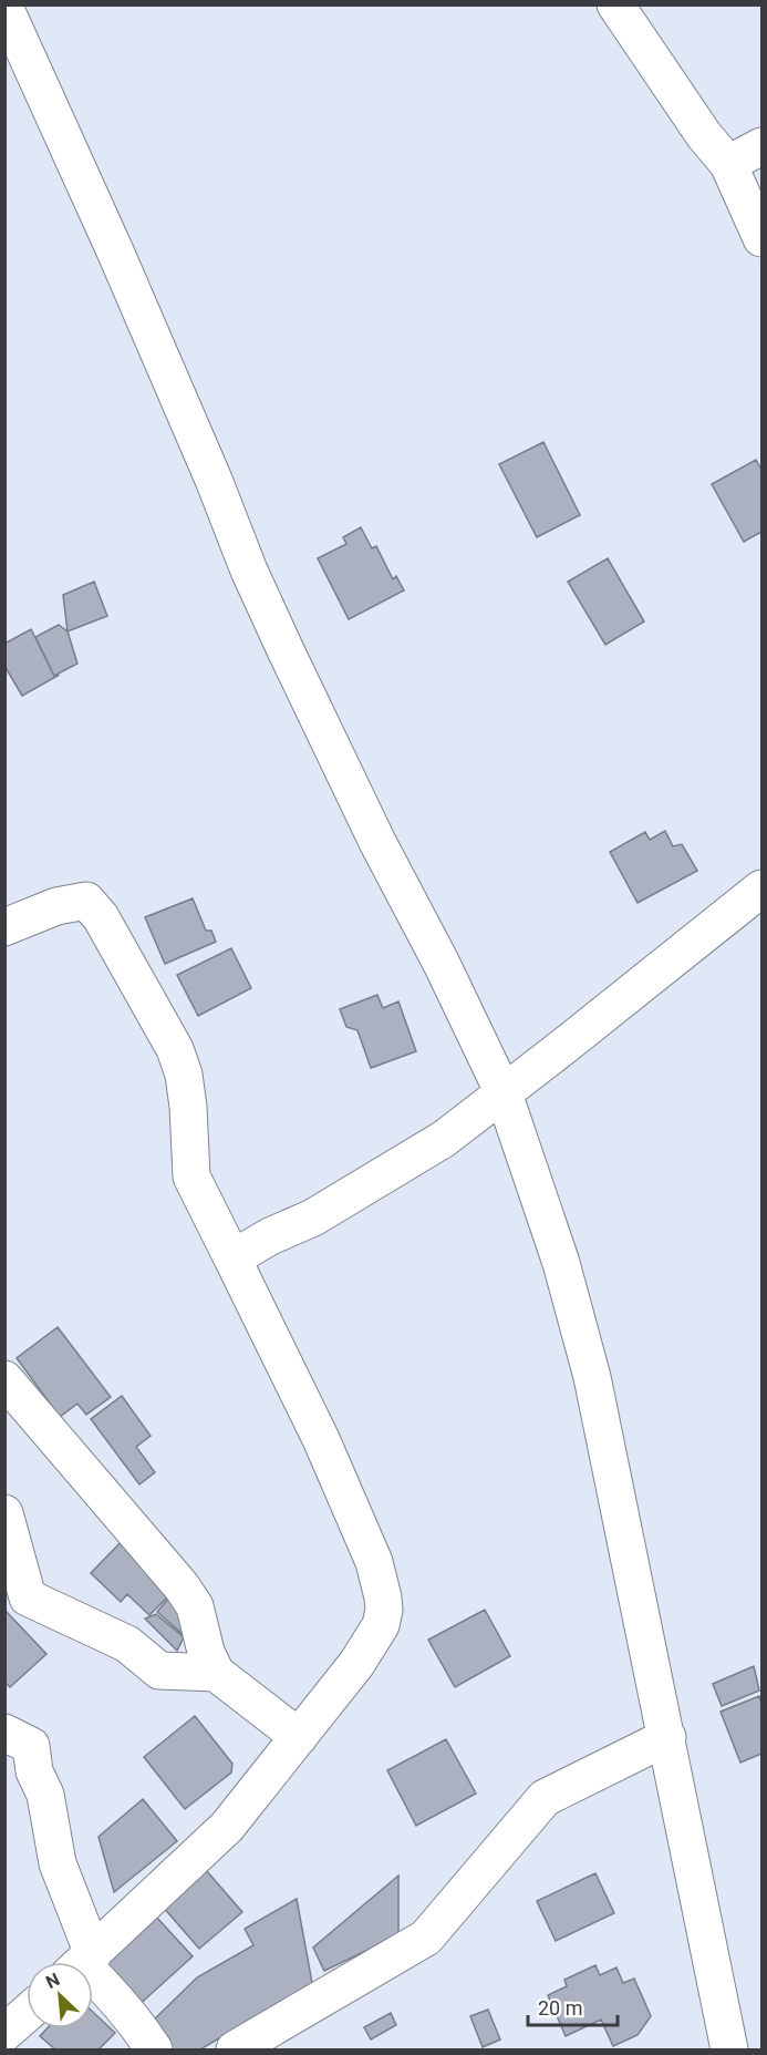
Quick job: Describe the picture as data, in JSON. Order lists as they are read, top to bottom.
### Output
{
  "scale_bar": "20 m",
  "north": "top left"
}
